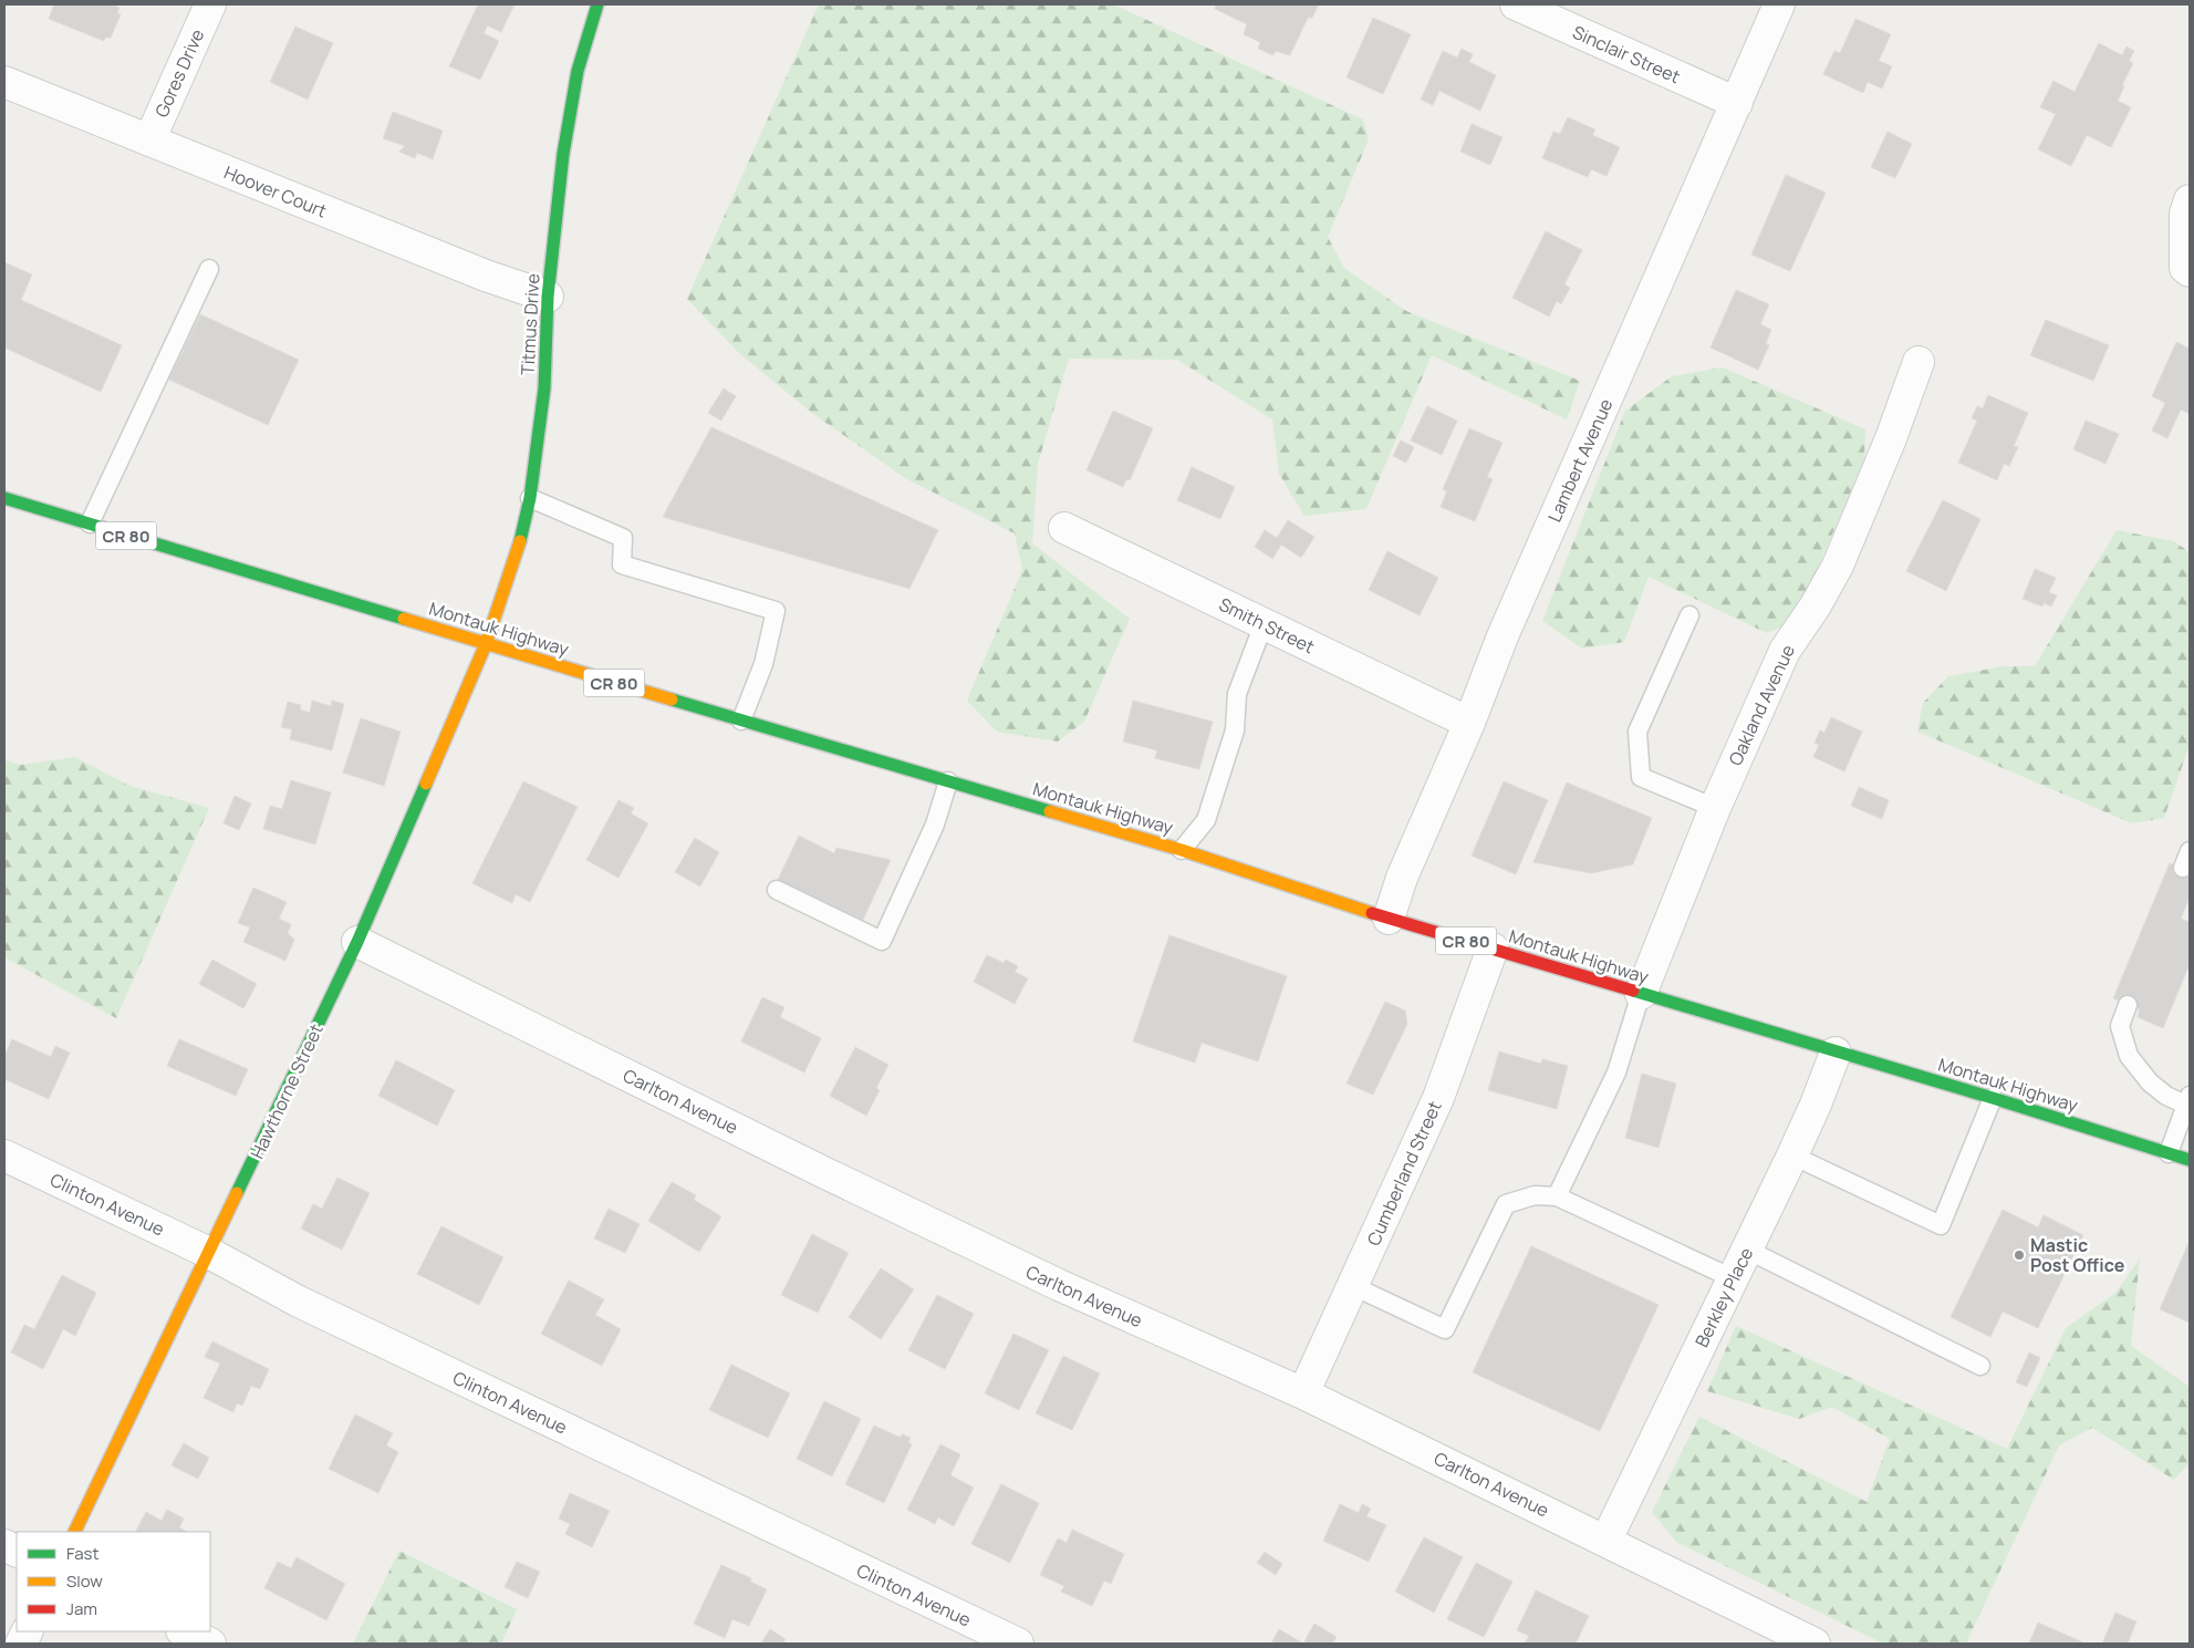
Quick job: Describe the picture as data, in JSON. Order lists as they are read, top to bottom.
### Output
{
  "streets": {
    "main road": [
      "Titmus Drive",
      "CR 80",
      "Montauk Highway",
      "Hawthorne Street"
    ],
    "street": [
      "Sinclair Street",
      "Gores Drive",
      "Hoover Court",
      "Lambert Avenue",
      "Smith Street",
      "Oakland Avenue",
      "Carlton Avenue",
      "Cumberland Street",
      "Clinton Avenue",
      "Berkley Place"
    ]
  },
  "crossings": [
    ["Sinclair Street", "Lambert Avenue"],
    ["Gores Drive", "Hoover Court"],
    ["Hoover Court", "Titmus Drive"],
    ["Titmus Drive", "Montauk Highway"],
    ["Titmus Drive", "Hawthorne Street"],
    ["Lambert Avenue", "Smith Street"],
    ["Lambert Avenue", "Montauk Highway"],
    ["Montauk Highway", "Oakland Avenue"],
    ["Montauk Highway", "Hawthorne Street"],
    ["Montauk Highway", "Cumberland Street"],
    ["Montauk Highway", "Berkley Place"],
    ["Hawthorne Street", "Carlton Avenue"],
    ["Hawthorne Street", "Clinton Avenue"],
    ["Carlton Avenue", "Cumberland Street"],
    ["Carlton Avenue", "Berkley Place"]
  ],
  "places": ["Mastic Post Office"],
  "legend": ["Fast", "Slow", "Jam"]
}
